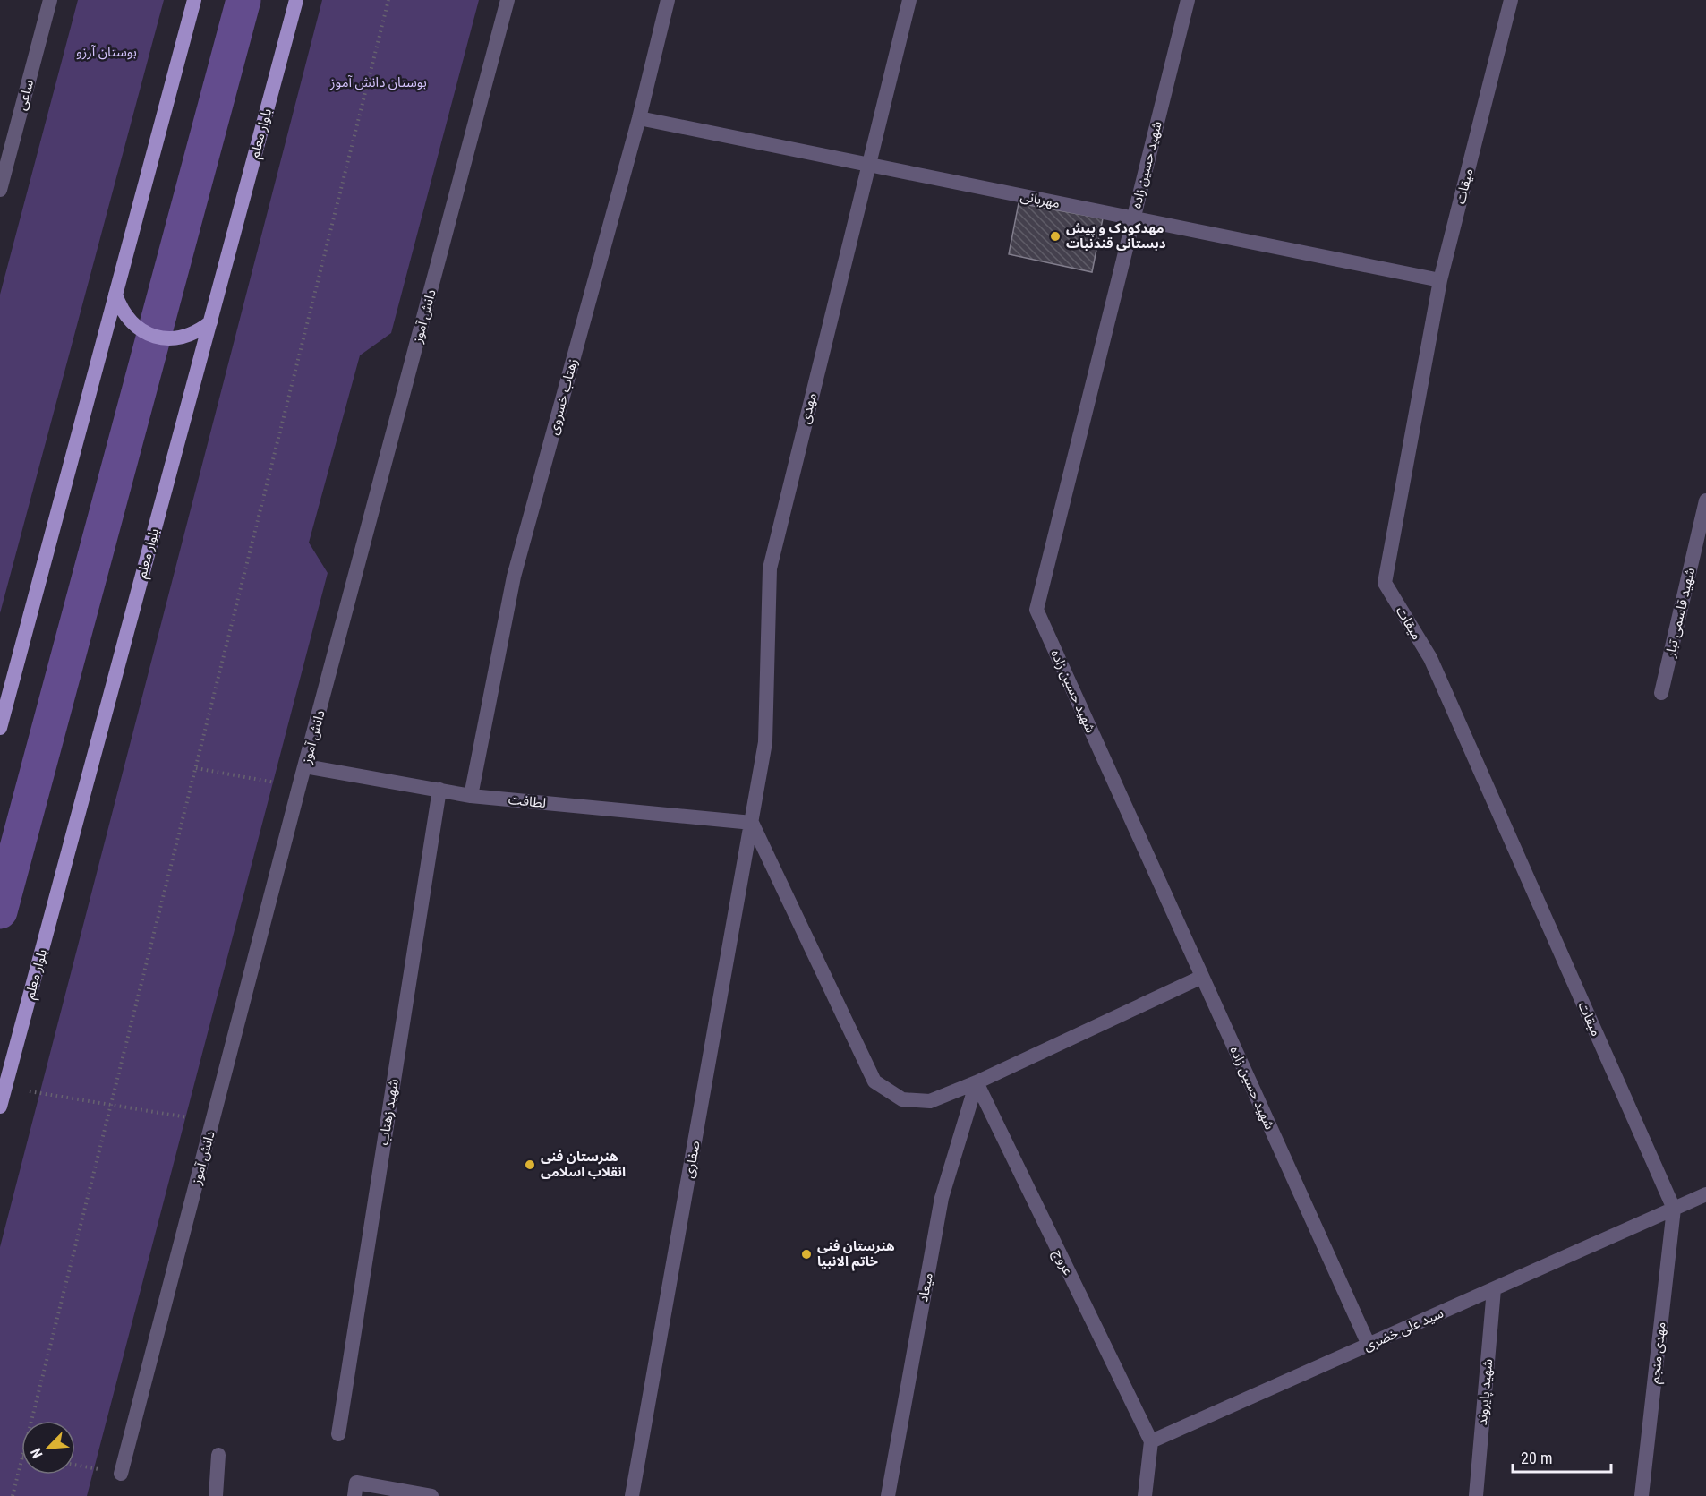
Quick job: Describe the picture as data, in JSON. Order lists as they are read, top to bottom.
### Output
{
  "streets": {
    "main road": ["بلوار معلم"],
    "street": [
      "ساعی",
      "شهید حسین زاده",
      "میقات",
      "مهربانی",
      "دانش آموز",
      "زهتاب خسروی",
      "مهدی",
      "شهید قاسمی تبار",
      "لطافت",
      "شهید زهتاب",
      "صفاری",
      "عروج",
      "میعاد",
      "سید علی خضری",
      "مهدی منجم",
      "شهید پایروند"
    ]
  },
  "crossings": [
    ["شهید حسین زاده", "مهربانی"],
    ["شهید حسین زاده", "سید علی خضری"],
    ["میقات", "مهربانی"],
    ["میقات", "سید علی خضری"],
    ["میقات", "مهدی منجم"],
    ["مهربانی", "زهتاب خسروی"],
    ["مهربانی", "مهدی"],
    ["دانش آموز", "لطافت"],
    ["زهتاب خسروی", "لطافت"],
    ["مهدی", "لطافت"],
    ["مهدی", "صفاری"],
    ["لطافت", "شهید زهتاب"],
    ["لطافت", "صفاری"],
    ["عروج", "میعاد"],
    ["عروج", "سید علی خضری"],
    ["سید علی خضری", "مهدی منجم"],
    ["سید علی خضری", "شهید پایروند"]
  ],
  "parks": ["بوستان آرزو", "بوستان دانش آموز"],
  "places": ["مهدکودک و پیش دبستانی قندنبات", "هنرستان فنی انقلاب اسلامی", "هنرستان فنی خاتم الانبیا"],
  "scale_bar": "20 m",
  "north": "bottom left"
}
